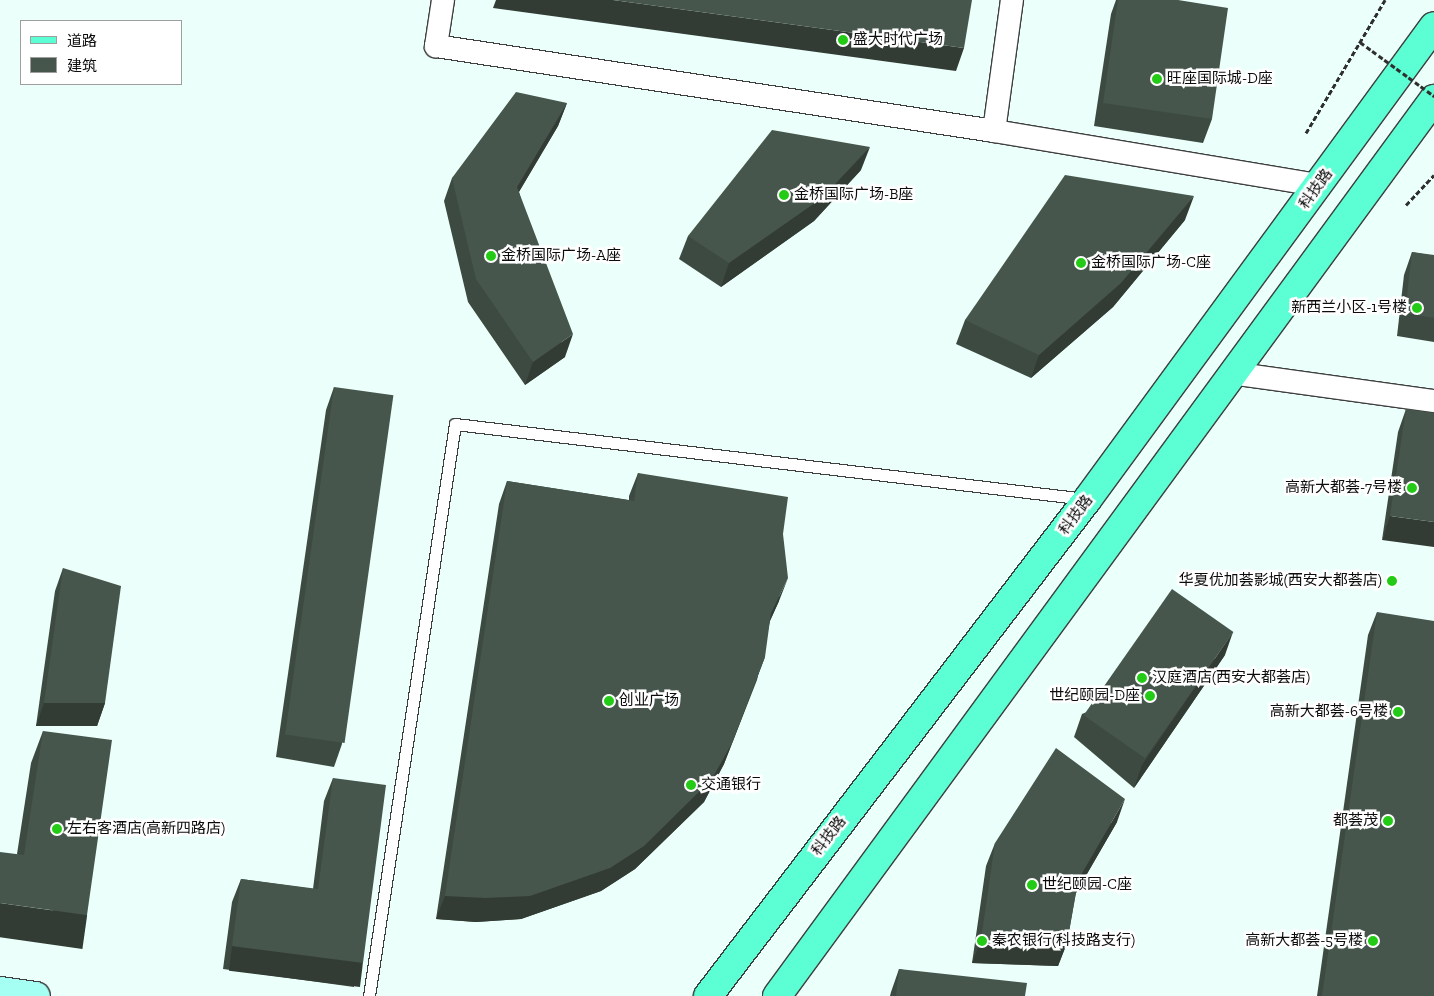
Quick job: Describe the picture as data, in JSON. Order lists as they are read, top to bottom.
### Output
{
  "streets": {
    "main road": ["科技路"]
  },
  "places": [
    "盛大时代广场",
    "旺座国际城-D座",
    "金桥国际广场-B座",
    "金桥国际广场-A座",
    "金桥国际广场-C座",
    "新西兰小区-1号楼",
    "高新大都荟-7号楼",
    "华夏优加荟影城(西安大都荟店)",
    "汉庭酒店(西安大都荟店)",
    "世纪颐园-D座",
    "创业广场",
    "高新大都荟-6号楼",
    "交通银行",
    "都荟茂",
    "左右客酒店(高新四路店)",
    "世纪颐园-C座",
    "秦农银行(科技路支行)",
    "高新大都荟-5号楼"
  ],
  "legend": ["道路", "建筑"]
}
